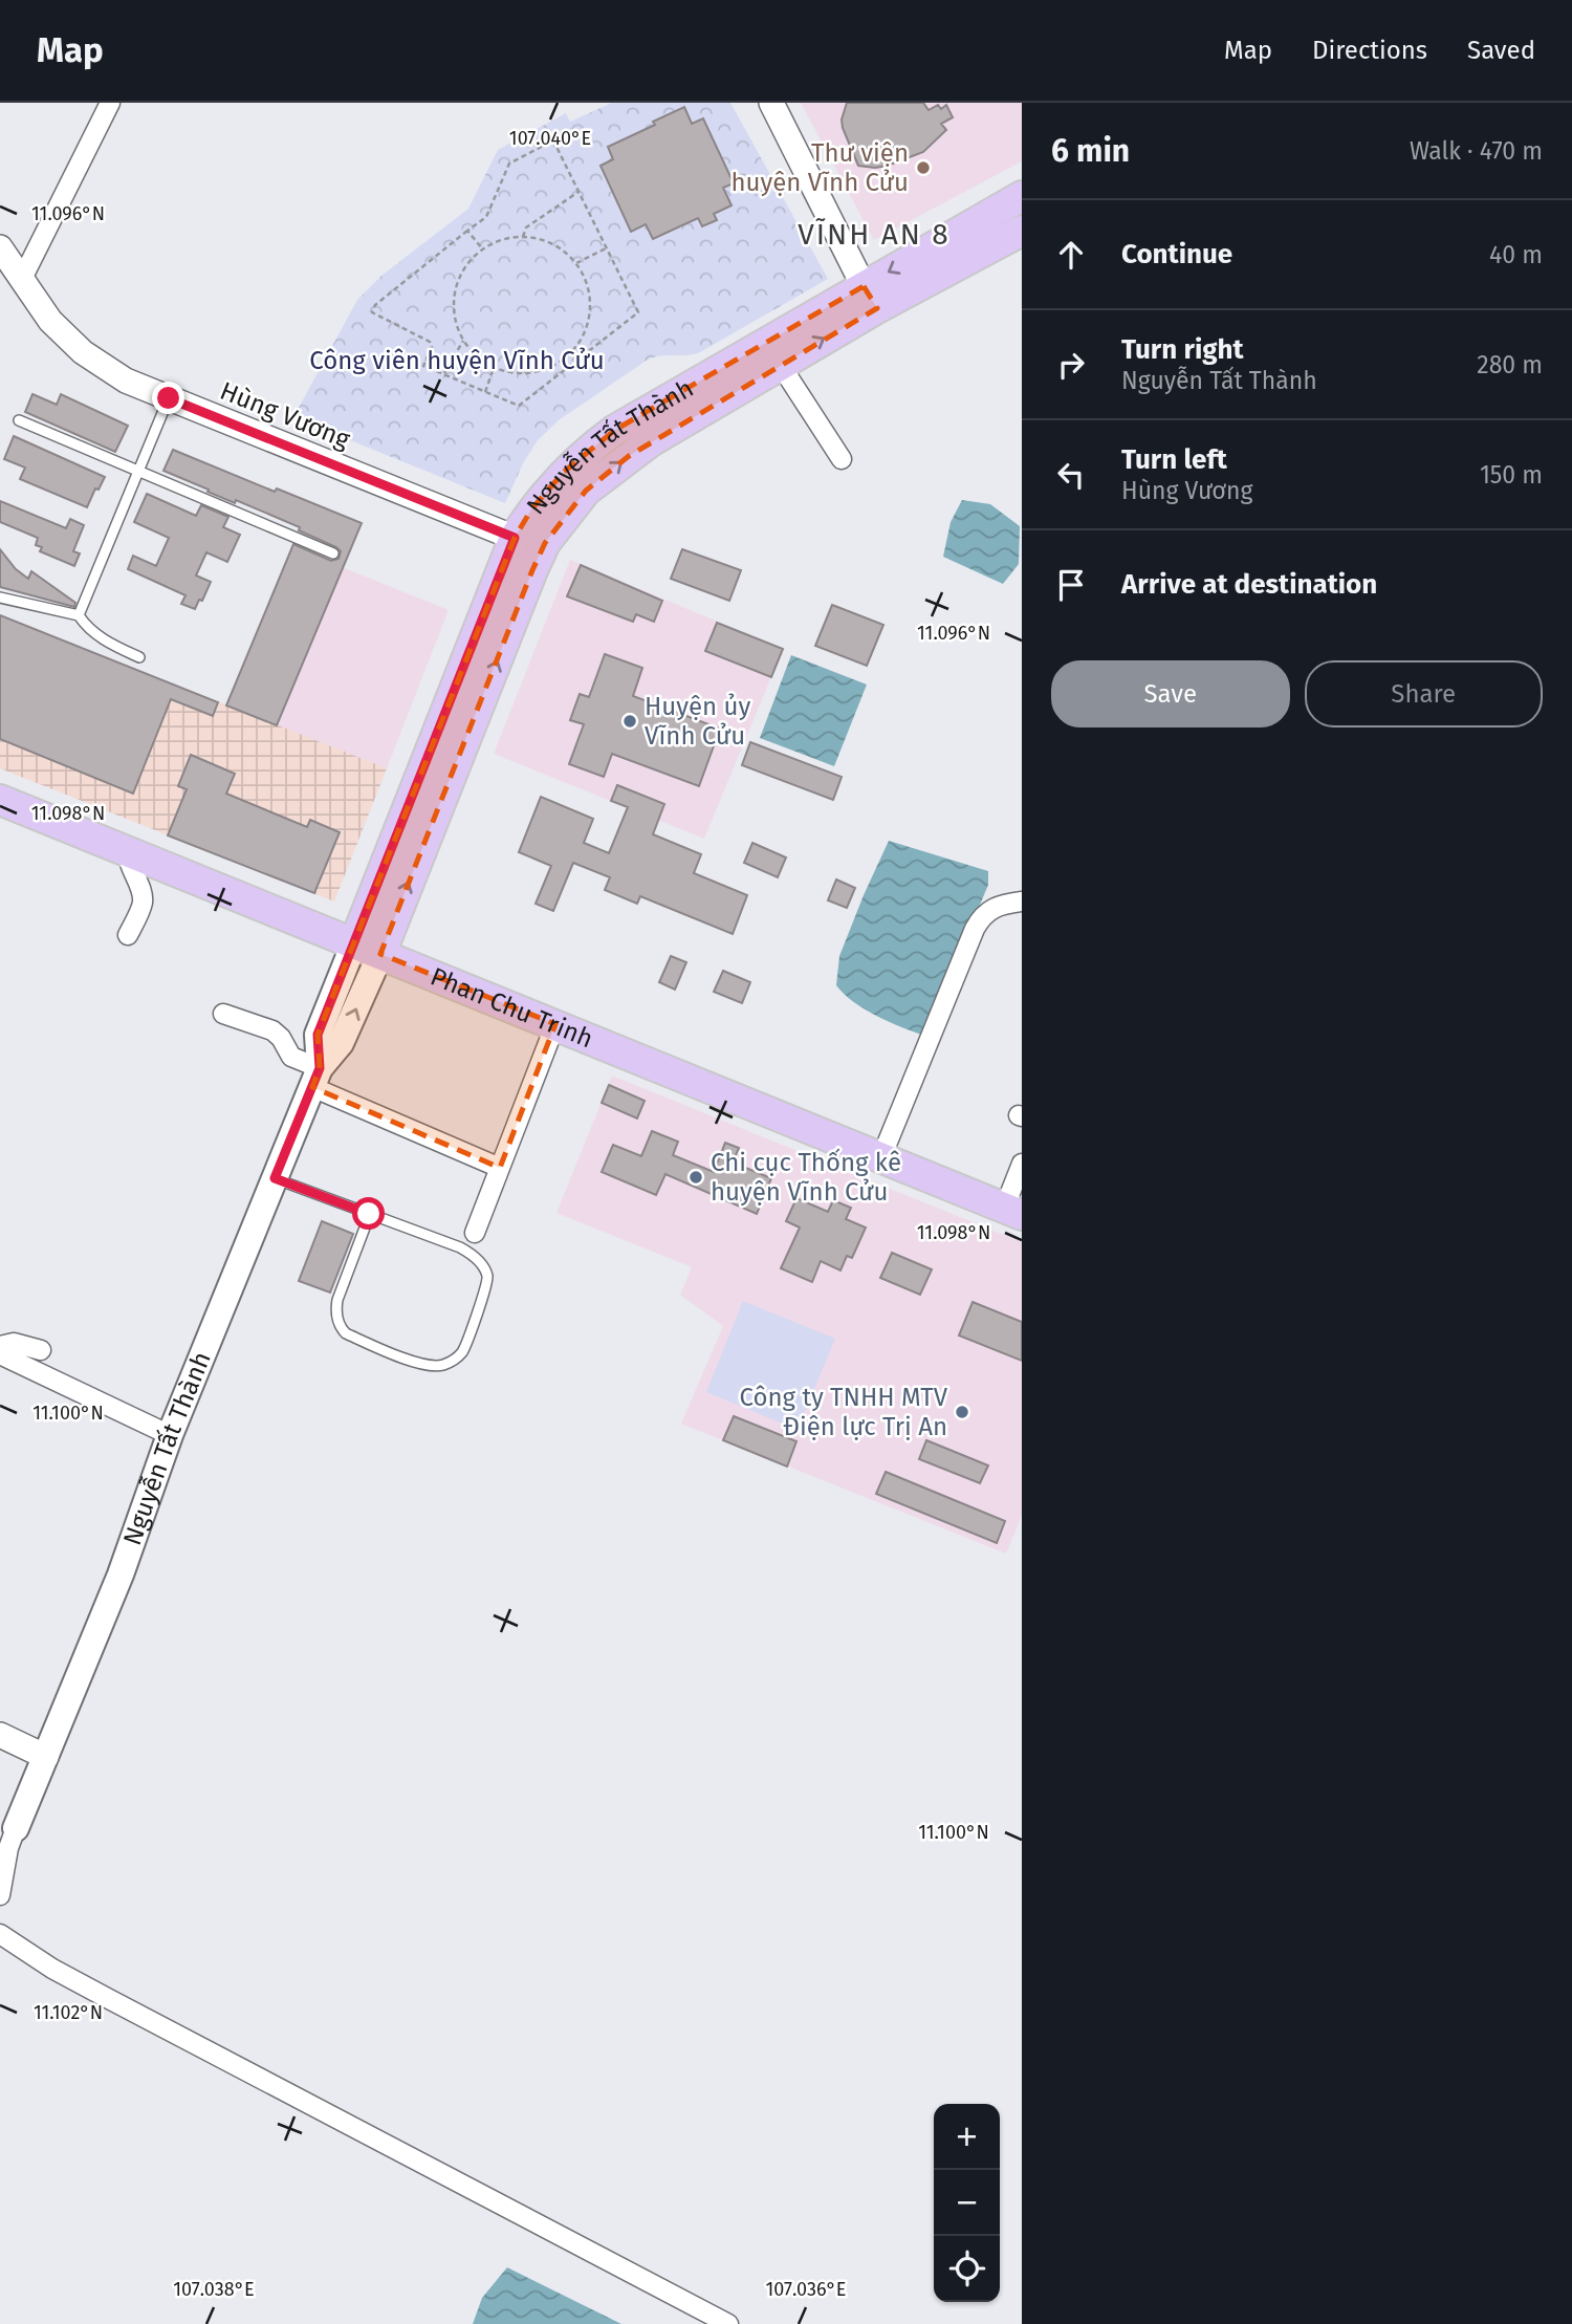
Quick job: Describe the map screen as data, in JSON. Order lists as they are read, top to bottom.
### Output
{
  "streets": {
    "main road": ["Nguyễn Tất Thành", "Phan Chu Trinh"],
    "street": ["Hùng Vương"]
  },
  "crossings": [
    ["Hùng Vương", "Nguyễn Tất Thành"],
    ["Nguyễn Tất Thành", "Phan Chu Trinh"]
  ],
  "districts": ["VĨNH AN 8"],
  "parks": ["Công viên huyện Vĩnh Cửu"],
  "places": [
    "Thư viện huyện Vĩnh Cửu",
    "Huyện ủy Vĩnh Cửu",
    "Chi cục Thống kê huyện Vĩnh Cửu",
    "Công ty TNHH MTV Điện lực Trị An"
  ],
  "page": {
    "header": "Map",
    "nav": ["Map", "Directions", "Saved"],
    "heading": ["6 min", "Walk · 470 m"],
    "list": [
      ["Continue", "40 m"],
      ["Turn right", "Nguyễn Tất Thành", "280 m"],
      ["Turn left", "Hùng Vương", "150 m"],
      "Arrive at destination"
    ],
    "buttons": ["Save", "Share"],
    "map_buttons": ["+", "−"]
  },
  "coordinates": [
    "107.040°E",
    "11.096°N",
    "11.098°N",
    "11.100°N",
    "11.102°N",
    "107.038°E",
    "107.036°E"
  ]
}
